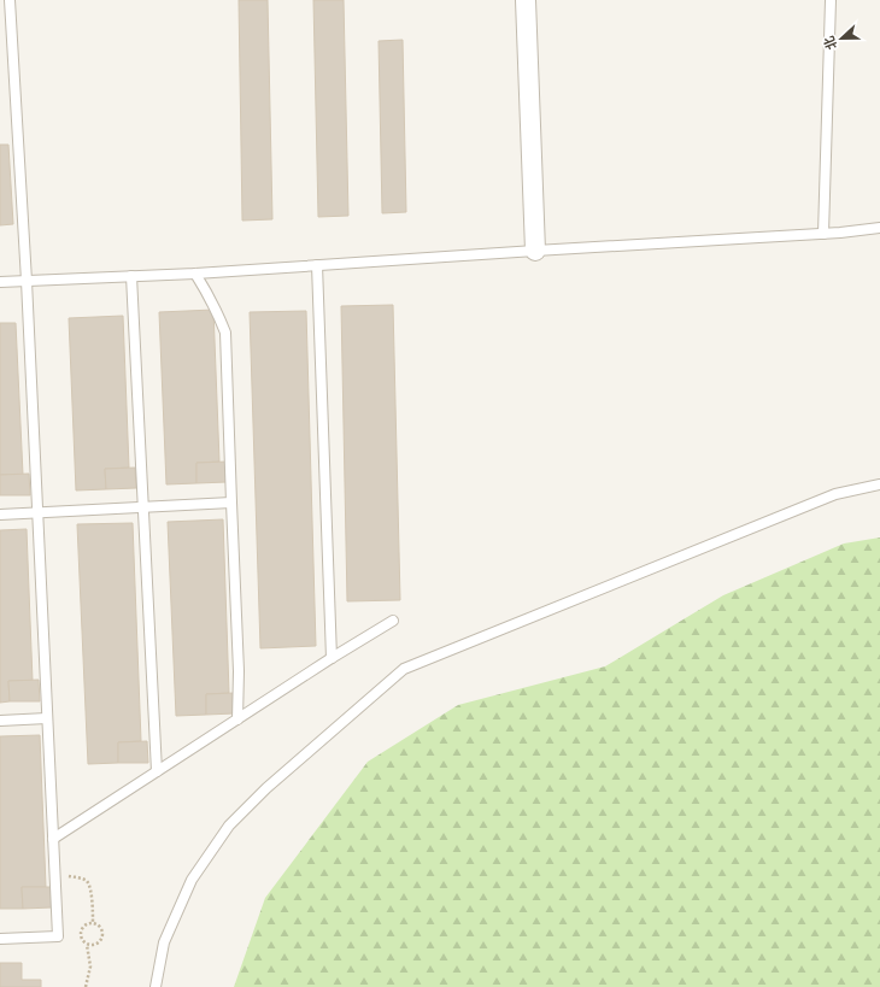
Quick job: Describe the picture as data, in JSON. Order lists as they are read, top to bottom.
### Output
{
  "north": "left"
}
